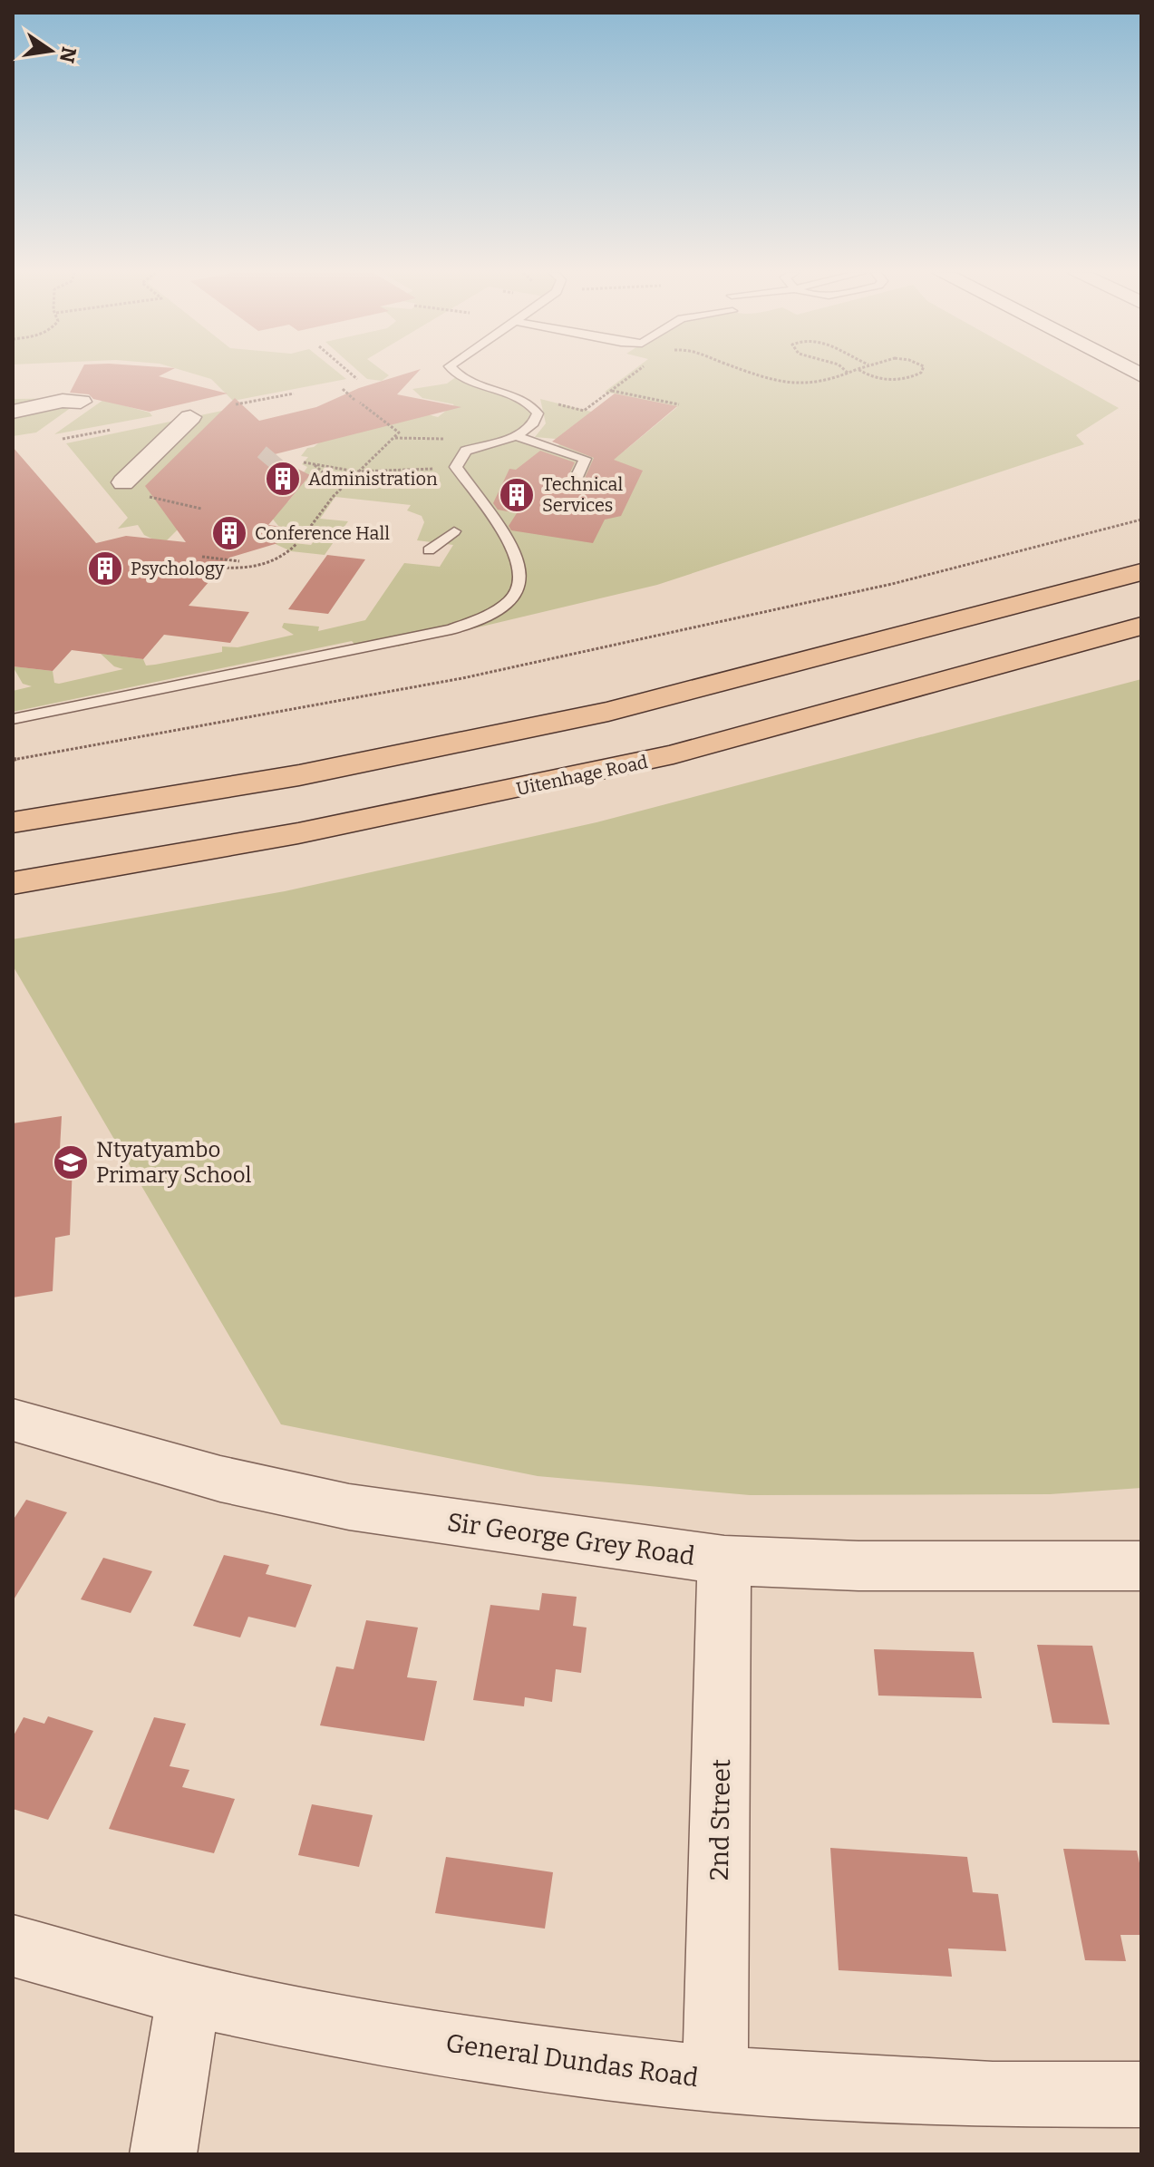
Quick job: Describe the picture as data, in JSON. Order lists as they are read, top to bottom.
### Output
{
  "streets": {
    "main road": ["Uitenhage Road"],
    "street": ["Sir George Grey Road", "2nd Street", "General Dundas Road"]
  },
  "crossings": [
    ["Sir George Grey Road", "2nd Street"],
    ["2nd Street", "General Dundas Road"]
  ],
  "places": {
    "building": [
      "Administration",
      "Technical Services",
      "Conference Hall",
      "Psychology"
    ],
    "school or university": ["Ntyatyambo Primary School"]
  },
  "north": "right"
}
